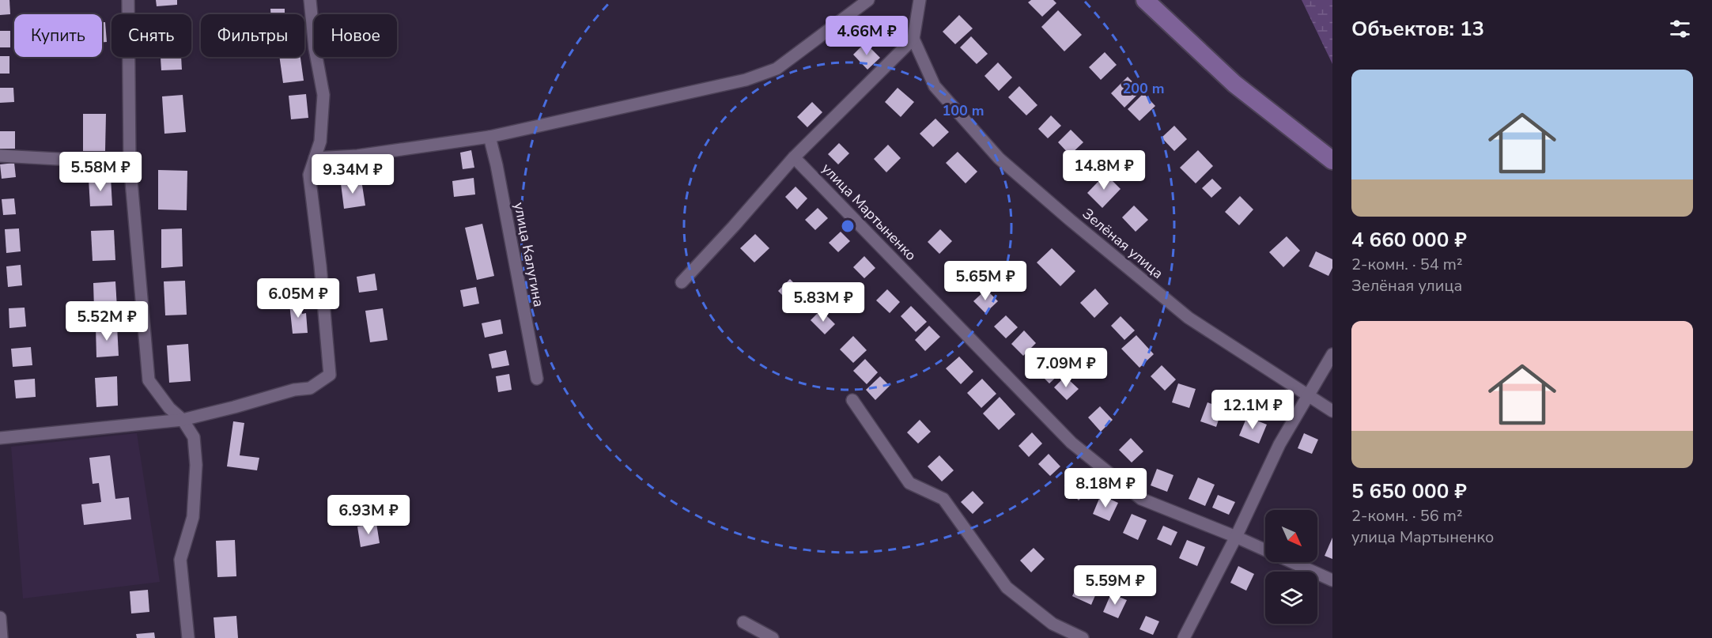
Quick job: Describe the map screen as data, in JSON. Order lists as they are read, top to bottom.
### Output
{
  "streets": {
    "street": ["улица Мартыненко", "Зелёная улица", "улица Калугина"]
  },
  "north": "bottom right",
  "page": {
    "heading": "Объектов: 13",
    "chip": [
      "Купить",
      "Снять",
      "Фильтры",
      "Новое"
    ],
    "price": [
      "4.66M ₽",
      "14.8M ₽",
      "5.58M ₽",
      "9.34M ₽",
      "5.65M ₽",
      "6.05M ₽",
      "5.83M ₽",
      "5.52M ₽",
      "7.09M ₽",
      "12.1M ₽",
      "8.18M ₽",
      "6.93M ₽",
      "5.59M ₽"
    ],
    "list": [
      {
        "name": "4 660 000 ₽",
        "note": "2-комн. · 54 m² · Зелёная улица"
      },
      {
        "name": "5 650 000 ₽",
        "note": "2-комн. · 56 m² · улица Мартыненко"
      }
    ]
  },
  "rings": ["200 m", "100 m"]
}
